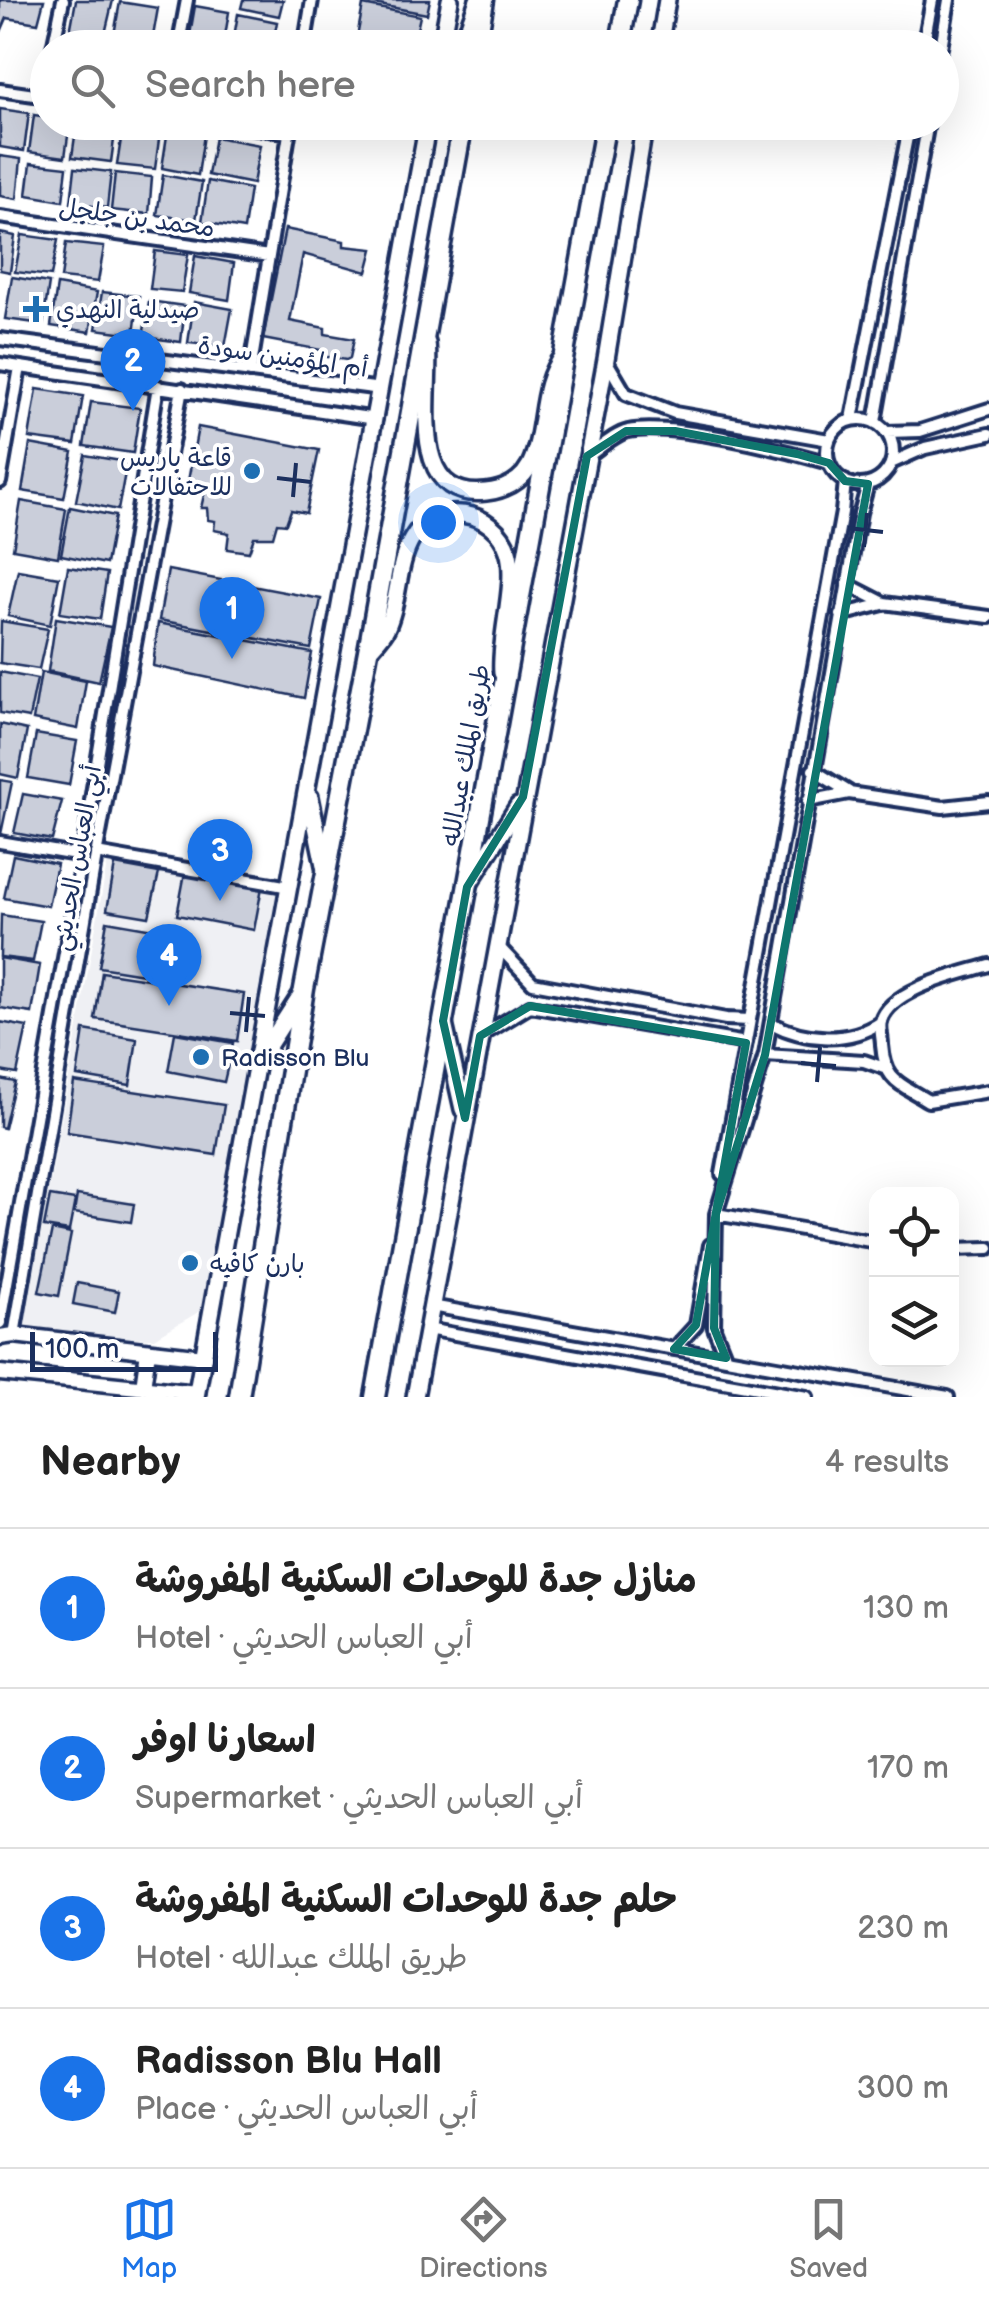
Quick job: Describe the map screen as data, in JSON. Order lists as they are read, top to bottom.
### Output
{
  "streets": {
    "highway": ["طريق الملك عبدالله"],
    "street": ["محمد بن جلجل", "أم المؤمنين سودة", "أبي العباس الحديثي"]
  },
  "crossings": [
    ["أم المؤمنين سودة", "أبي العباس الحديثي"]
  ],
  "places": {
    "health": ["صيدلية النهدي"],
    "other": ["قاعة باريس للاحتفالات", "Radisson Blu", "بارن كافيه"]
  },
  "scale_bar": "100 m",
  "page": {
    "search": "Search here",
    "pins": [
      "2",
      "1",
      "3",
      "4"
    ],
    "scale": "100 m",
    "heading": ["Nearby", "4 results"],
    "list": [
      {
        "mark": "1",
        "name": "منازل جدة للوحدات السكنية المفروشة",
        "note": "Hotel · أبي العباس الحديثي",
        "value": "130 m"
      },
      {
        "mark": "2",
        "name": "اسعارنا اوفر",
        "note": "Supermarket · أبي العباس الحديثي",
        "value": "170 m"
      },
      {
        "mark": "3",
        "name": "حلم جدة للوحدات السكنية المفروشة",
        "note": "Hotel · طريق الملك عبدالله",
        "value": "230 m"
      },
      {
        "mark": "4",
        "name": "Radisson Blu Hall",
        "note": "Place · أبي العباس الحديثي",
        "value": "300 m"
      }
    ],
    "nav": ["Map", "Directions", "Saved"]
  }
}
